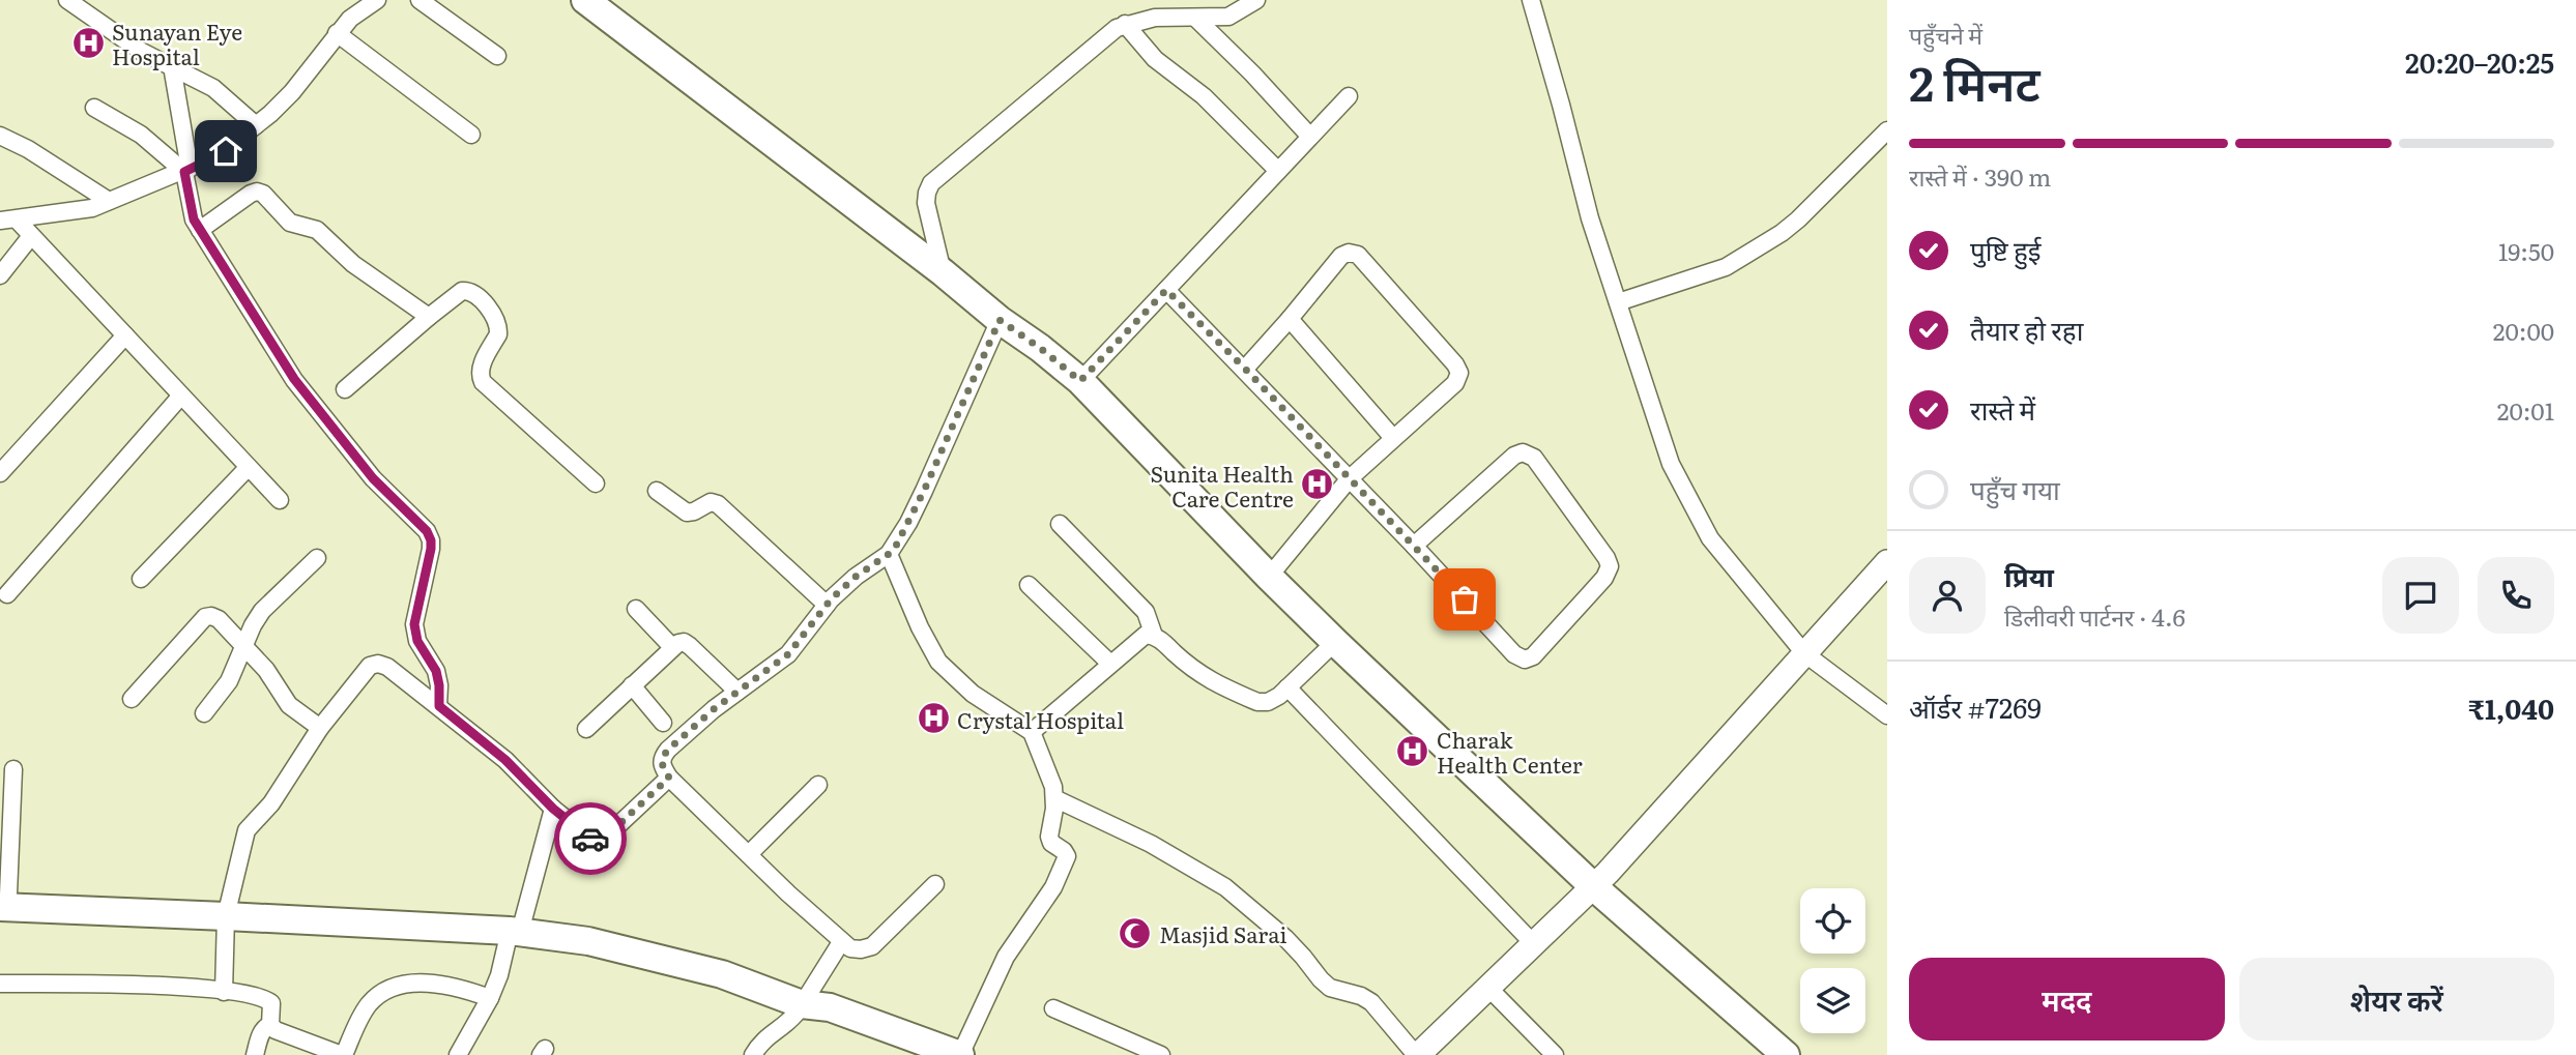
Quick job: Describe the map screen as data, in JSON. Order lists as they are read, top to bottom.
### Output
{
  "places": {
    "hospital": [
      "Sunayan Eye Hospital",
      "Sunita Health Care Centre",
      "Crystal Hospital",
      "Charak Health Center"
    ],
    "mosque": ["Masjid Sarai"]
  },
  "page": {
    "heading": ["2 मिनट", "पहुँचने में", "20:20–20:25"],
    "panel": [
      "प्रिया",
      "डिलीवरी पार्टनर · 4.6",
      "ऑर्डर #7269",
      "₹1,040"
    ],
    "bar": "रास्ते में · 390 m",
    "list": [
      ["पुष्टि हुई", "19:50"],
      ["तैयार हो रहा", "20:00"],
      ["रास्ते में", "20:01"],
      "पहुँच गया"
    ],
    "buttons": ["मदद", "शेयर करें"]
  }
}
